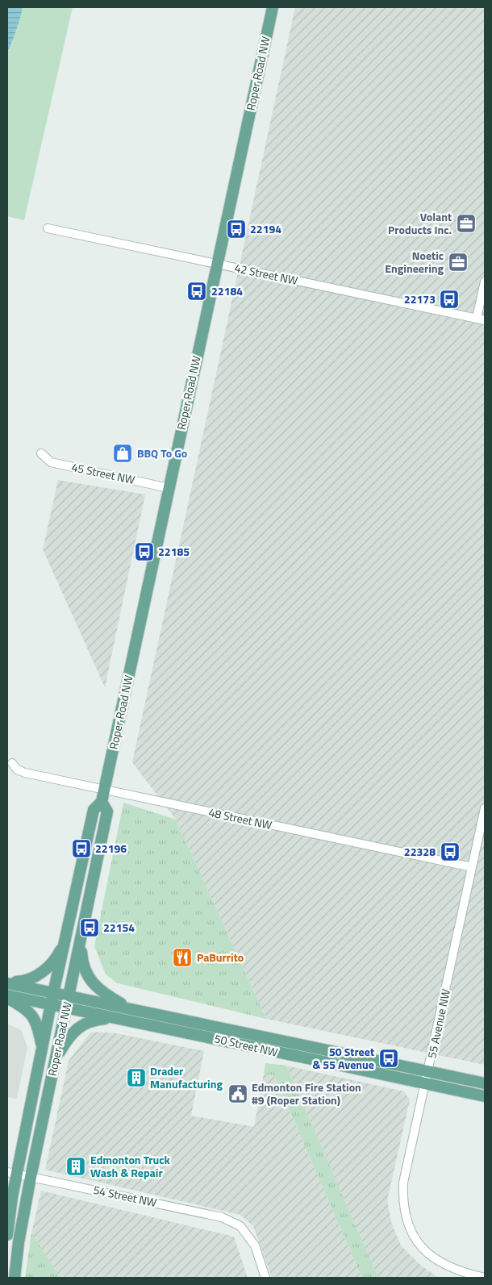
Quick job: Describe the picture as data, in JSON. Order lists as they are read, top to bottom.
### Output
{
  "streets": {
    "main road": ["Roper Road NW", "50 Street NW"],
    "street": [
      "42 Street NW",
      "45 Street NW",
      "48 Street NW",
      "55 Avenue NW",
      "54 Street NW"
    ]
  },
  "crossings": [
    ["Roper Road NW", "42 Street NW"],
    ["Roper Road NW", "45 Street NW"],
    ["Roper Road NW", "48 Street NW"],
    ["Roper Road NW", "50 Street NW"],
    ["Roper Road NW", "54 Street NW"],
    ["48 Street NW", "55 Avenue NW"],
    ["55 Avenue NW", "50 Street NW"]
  ],
  "places": {
    "office": ["Volant Products Inc.", "Noetic Engineering"],
    "bus stop": [
      "22194",
      "22184",
      "22173",
      "22185",
      "22196",
      "22328",
      "22154",
      "50 Street & 55 Avenue"
    ],
    "shop": ["BBQ To Go"],
    "restaurant": ["PaBurrito"],
    "building": ["Drader Manufacturing", "Edmonton Truck Wash & Repair"],
    "public building": ["Edmonton Fire Station #9 (Roper Station)"]
  }
}
